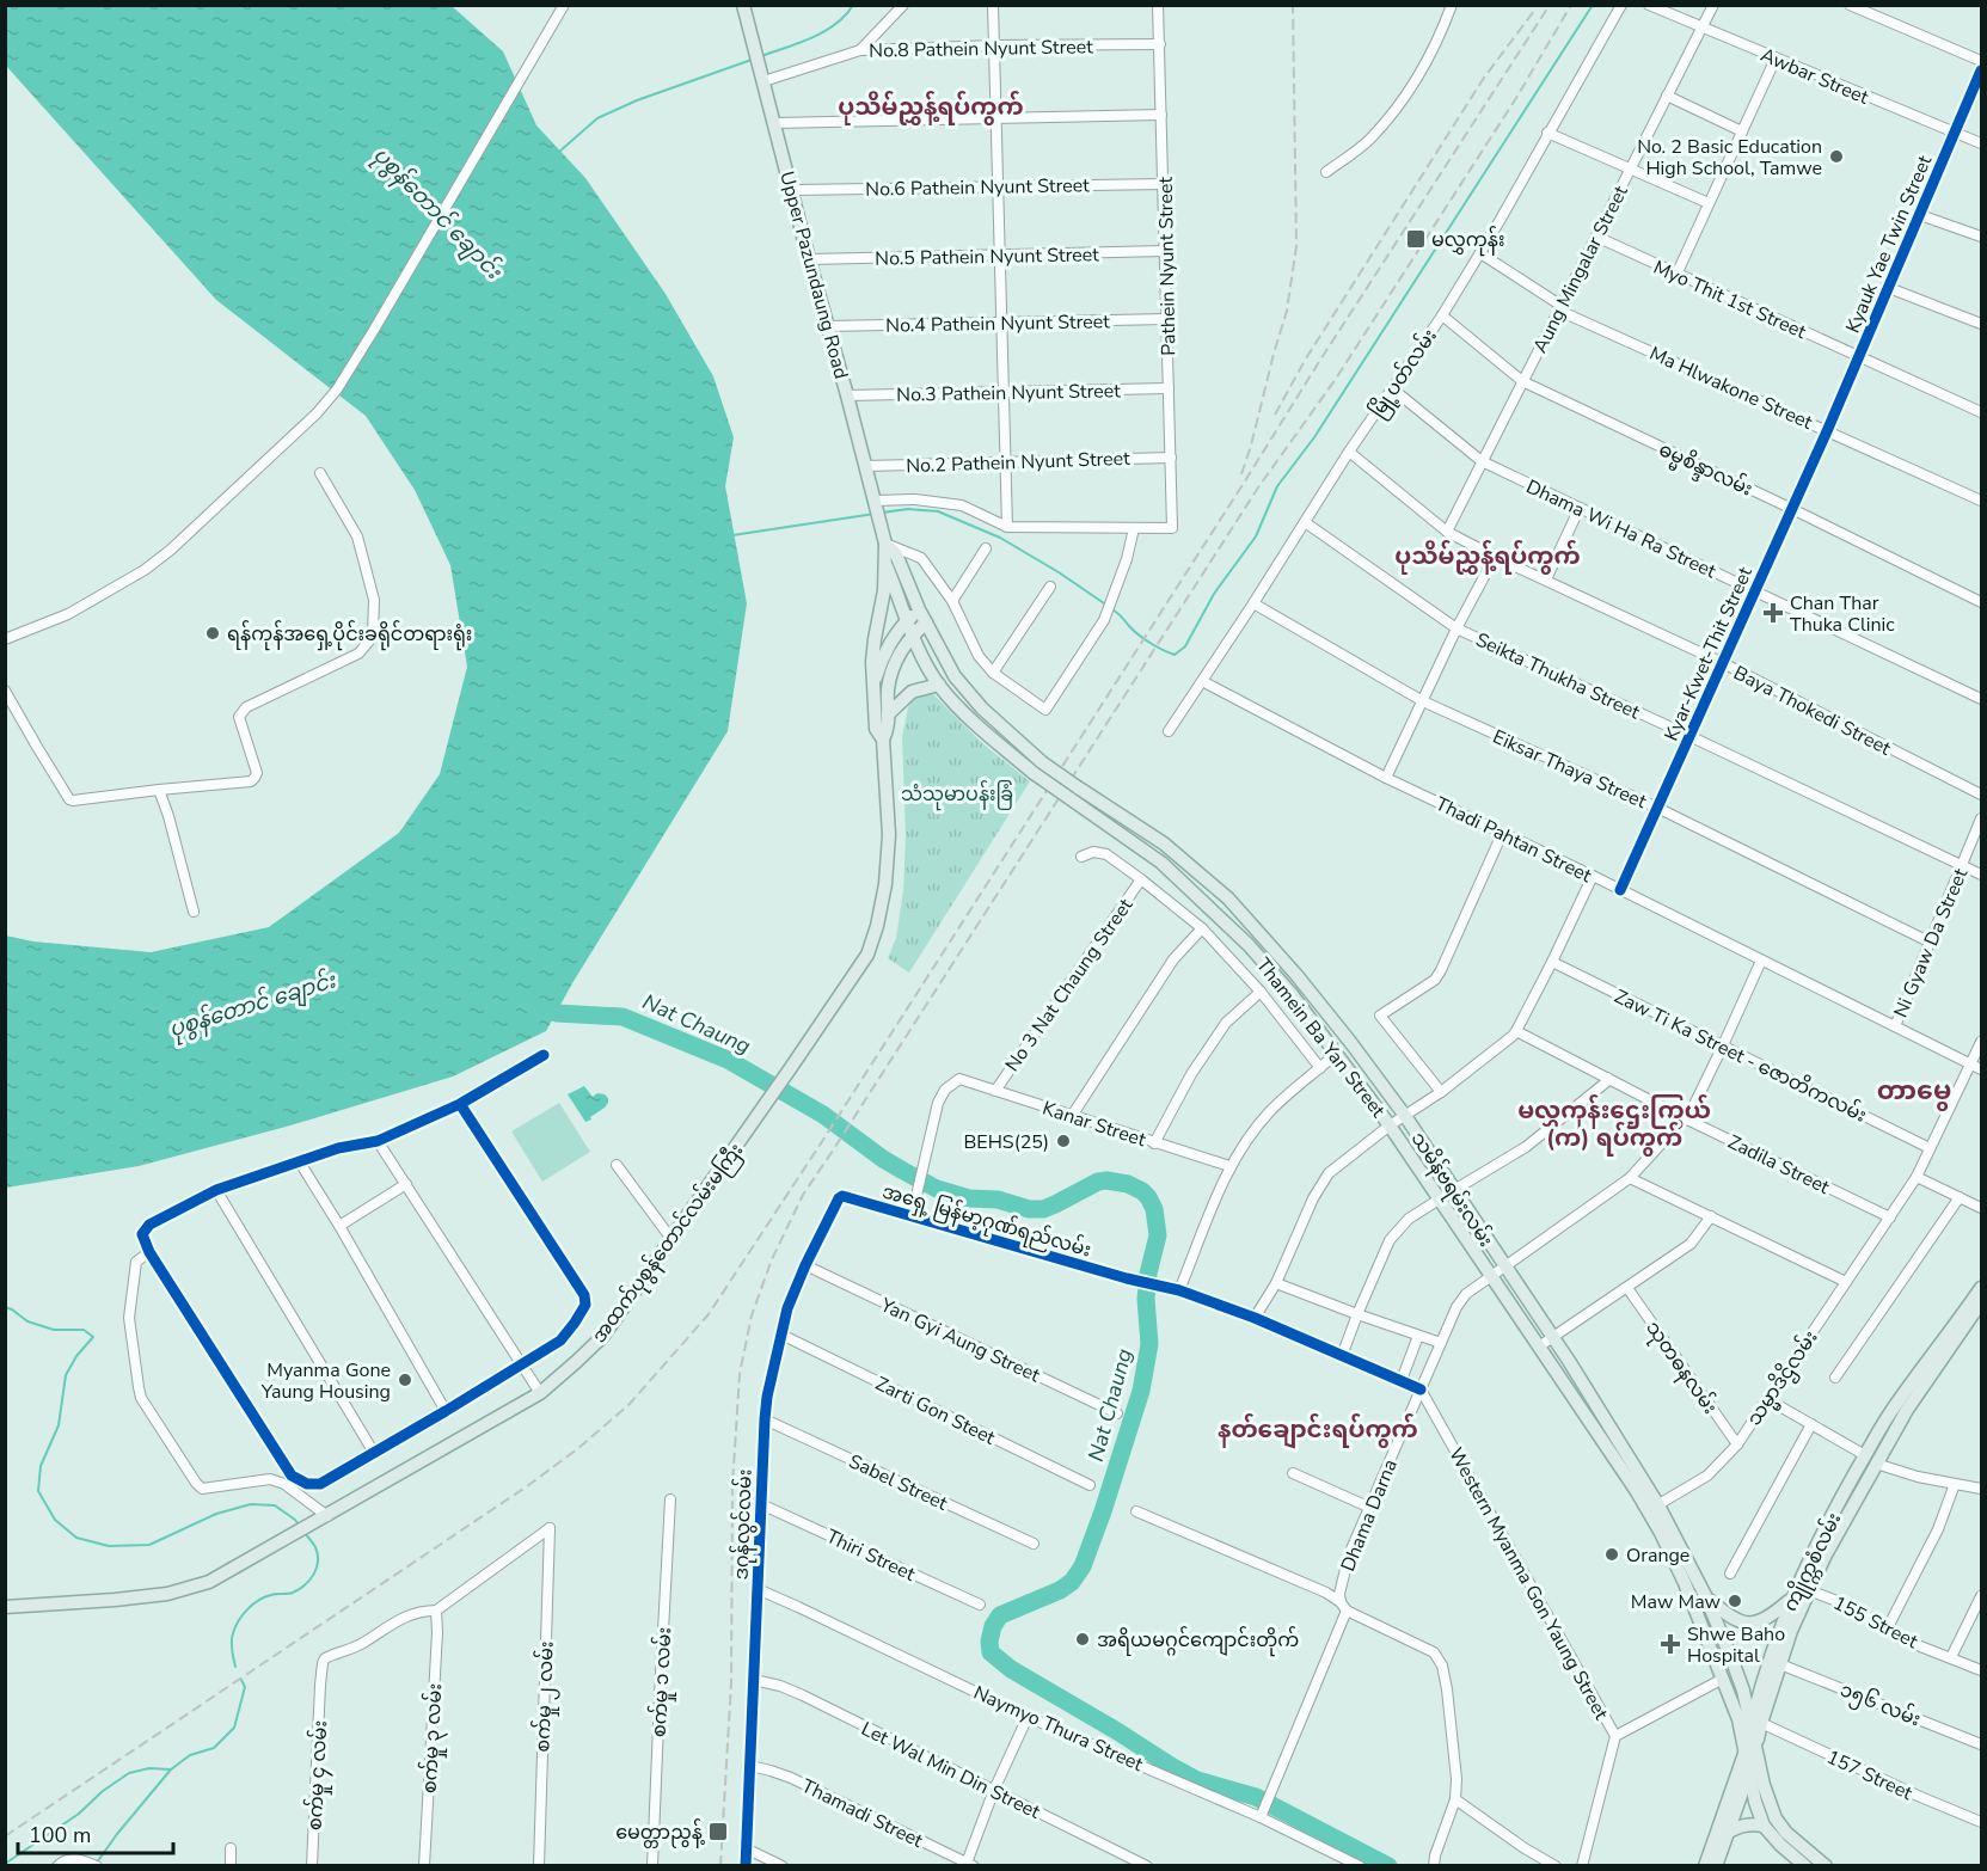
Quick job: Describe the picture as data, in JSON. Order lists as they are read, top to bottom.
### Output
{
  "streets": {
    "main road": [
      "Upper Pazundaung Road",
      "Thamein Ba Yan Street",
      "သမိန်ဗရမ်းလမ်း",
      "အထက်ပုစွန်တောင်လမ်းမကြီး",
      "ကျိုက္ကစံလမ်း"
    ],
    "street": [
      "No.8 Pathein Nyunt Street",
      "Awbar Street",
      "No.6 Pathein Nyunt Street",
      "Kyauk Yae Twin Street",
      "No.5 Pathein Nyunt Street",
      "Pathein Nyunt Street",
      "Aung Mingalar Street",
      "Myo Thit 1st Street",
      "No.4 Pathein Nyunt Street",
      "မြို့ပတ်လမ်း",
      "Ma Hlwakone Street",
      "No.3 Pathein Nyunt Street",
      "No.2 Pathein Nyunt Street",
      "ဓမ္မစိန္ဒာလမ်း",
      "Dhama Wi Ha Ra Street",
      "Kyar-Kwet-Thit Street",
      "Seikta Thukha Street",
      "Baya Thokedi Street",
      "Eiksar Thaya Street",
      "Thadi Pahtan Street",
      "Ni Gyaw Da Street",
      "No 3 Nat Chaung Street",
      "Zaw Ti Ka Street - ဇောတိကလမ်း",
      "Kanar Street",
      "Zadila Street",
      "အရှေ့ မြန်မာ့ဂုဏ်ရည်လမ်း",
      "Yan Gyi Aung Street",
      "သုတဓနလမ်း",
      "သမ္မာဒိဌိလမ်း",
      "Zarti Gon Steet",
      "Sabel Street",
      "Dhama Darna",
      "ဒဂုန်လွင်လမ်း",
      "Thiri Street",
      "Western Myanma Gon Yaung Street",
      "155 Street",
      "စက်မှု ၁ လမ်း",
      "စက်မှု ၂ လမ်း",
      "၁၅၆ လမ်း",
      "Naymyo Thura Street",
      "စက်မှု ၃ လမ်း",
      "Let Wal Min Din Street",
      "157 Street",
      "စက်မှု ၄ လမ်း",
      "Thamadi Street"
    ]
  },
  "crossings": [
    ["No.8 Pathein Nyunt Street", "Pathein Nyunt Street"],
    ["No.8 Pathein Nyunt Street", "Upper Pazundaung Road"],
    ["Awbar Street", "Kyauk Yae Twin Street"],
    ["Awbar Street", "Aung Mingalar Street"],
    ["No.6 Pathein Nyunt Street", "Pathein Nyunt Street"],
    ["No.6 Pathein Nyunt Street", "Upper Pazundaung Road"],
    ["Kyauk Yae Twin Street", "Myo Thit 1st Street"],
    ["Kyauk Yae Twin Street", "Ma Hlwakone Street"],
    ["Kyauk Yae Twin Street", "Kyar-Kwet-Thit Street"],
    ["No.5 Pathein Nyunt Street", "Pathein Nyunt Street"],
    ["No.5 Pathein Nyunt Street", "Upper Pazundaung Road"],
    ["Pathein Nyunt Street", "No.4 Pathein Nyunt Street"],
    ["Pathein Nyunt Street", "No.3 Pathein Nyunt Street"],
    ["Pathein Nyunt Street", "No.2 Pathein Nyunt Street"],
    ["Aung Mingalar Street", "Myo Thit 1st Street"],
    ["Aung Mingalar Street", "Ma Hlwakone Street"],
    ["Aung Mingalar Street", "ဓမ္မစိန္ဒာလမ်း"],
    ["Aung Mingalar Street", "Dhama Wi Ha Ra Street"],
    ["Aung Mingalar Street", "Baya Thokedi Street"],
    ["Upper Pazundaung Road", "No.4 Pathein Nyunt Street"],
    ["Upper Pazundaung Road", "No.3 Pathein Nyunt Street"],
    ["Upper Pazundaung Road", "No.2 Pathein Nyunt Street"],
    ["မြို့ပတ်လမ်း", "Ma Hlwakone Street"],
    ["မြို့ပတ်လမ်း", "ဓမ္မစိန္ဒာလမ်း"],
    ["မြို့ပတ်လမ်း", "Dhama Wi Ha Ra Street"],
    ["မြို့ပတ်လမ်း", "Seikta Thukha Street"],
    ["မြို့ပတ်လမ်း", "Baya Thokedi Street"],
    ["မြို့ပတ်လမ်း", "Eiksar Thaya Street"],
    ["မြို့ပတ်လမ်း", "Thadi Pahtan Street"],
    ["Ma Hlwakone Street", "Kyar-Kwet-Thit Street"],
    ["ဓမ္မစိန္ဒာလမ်း", "Kyar-Kwet-Thit Street"],
    ["Dhama Wi Ha Ra Street", "Kyar-Kwet-Thit Street"],
    ["Kyar-Kwet-Thit Street", "Seikta Thukha Street"],
    ["Kyar-Kwet-Thit Street", "Baya Thokedi Street"],
    ["Kyar-Kwet-Thit Street", "Eiksar Thaya Street"],
    ["Kyar-Kwet-Thit Street", "Thadi Pahtan Street"],
    ["Seikta Thukha Street", "Ni Gyaw Da Street"],
    ["Eiksar Thaya Street", "Ni Gyaw Da Street"],
    ["Thadi Pahtan Street", "Ni Gyaw Da Street"],
    ["Thadi Pahtan Street", "သမ္မာဒိဌိလမ်း"],
    ["No 3 Nat Chaung Street", "Kanar Street"],
    ["Thamein Ba Yan Street", "သမိန်ဗရမ်းလမ်း"],
    ["Thamein Ba Yan Street", "အထက်ပုစွန်တောင်လမ်းမကြီး"],
    ["Thamein Ba Yan Street", "သမ္မာဒိဌိလမ်း"],
    ["Thamein Ba Yan Street", "Dhama Darna"],
    ["Zaw Ti Ka Street - ဇောတိကလမ်း", "သမ္မာဒိဌိလမ်း"],
    ["Kanar Street", "အရှေ့ မြန်မာ့ဂုဏ်ရည်လမ်း"],
    ["Zadila Street", "သမ္မာဒိဌိလမ်း"],
    ["Zadila Street", "Dhama Darna"],
    ["သမိန်ဗရမ်းလမ်း", "အထက်ပုစွန်တောင်လမ်းမကြီး"],
    ["သမိန်ဗရမ်းလမ်း", "သမ္မာဒိဌိလမ်း"],
    ["သမိန်ဗရမ်းလမ်း", "Dhama Darna"],
    ["သမိန်ဗရမ်းလမ်း", "ကျိုက္ကစံလမ်း"],
    ["သမိန်ဗရမ်းလမ်း", "157 Street"],
    ["အရှေ့ မြန်မာ့ဂုဏ်ရည်လမ်း", "Dhama Darna"],
    ["အရှေ့ မြန်မာ့ဂုဏ်ရည်လမ်း", "ဒဂုန်လွင်လမ်း"],
    ["အရှေ့ မြန်မာ့ဂုဏ်ရည်လမ်း", "Western Myanma Gon Yaung Street"],
    ["Yan Gyi Aung Street", "ဒဂုန်လွင်လမ်း"],
    ["သုတဓနလမ်း", "သမ္မာဒိဌိလမ်း"],
    ["Zarti Gon Steet", "ဒဂုန်လွင်လမ်း"],
    ["Sabel Street", "ဒဂုန်လွင်လမ်း"],
    ["Dhama Darna", "Western Myanma Gon Yaung Street"],
    ["Dhama Darna", "Naymyo Thura Street"],
    ["ဒဂုန်လွင်လမ်း", "Thiri Street"],
    ["ဒဂုန်လွင်လမ်း", "Naymyo Thura Street"],
    ["ဒဂုန်လွင်လမ်း", "Let Wal Min Din Street"],
    ["ဒဂုန်လွင်လမ်း", "Thamadi Street"],
    ["ကျိုက္ကစံလမ်း", "155 Street"],
    ["ကျိုက္ကစံလမ်း", "၁၅၆ လမ်း"],
    ["ကျိုက္ကစံလမ်း", "157 Street"],
    ["စက်မှု ၂ လမ်း", "စက်မှု ၃ လမ်း"],
    ["စက်မှု ၂ လမ်း", "စက်မှု ၄ လမ်း"],
    ["စက်မှု ၃ လမ်း", "စက်မှု ၄ လမ်း"]
  ],
  "districts": [
    "ပုသိမ်ညွှန့်ရပ်ကွက်",
    "ပုသိမ်ညွှန့်ရပ်ကွက်",
    "တာမွေ",
    "မလွှကုန်းဌေးကြွယ် (က) ရပ်ကွက်",
    "နတ်ချောင်းရပ်ကွက်"
  ],
  "water": ["ပုစွန်တောင် ချောင်း", "Nat Chaung"],
  "parks": ["သံသုမာပန်းခြံ"],
  "places": {
    "other": [
      "No. 2 Basic Education High School, Tamwe",
      "ရန်ကုန်အရှေ့ပိုင်းခရိုင်တရားရုံး",
      "BEHS(25)",
      "Myanma Gone Yaung Housing",
      "Orange",
      "Maw Maw",
      "အရိယမဂ္ဂင်ကျောင်းတိုက်"
    ],
    "transit": ["မလွှကုန်း", "မေတ္တာညွန့်"],
    "health": ["Chan Thar Thuka Clinic", "Shwe Baho Hospital"]
  },
  "scale_bar": "100 m"
}
